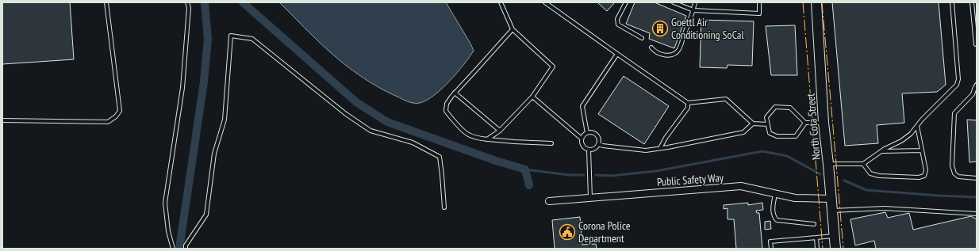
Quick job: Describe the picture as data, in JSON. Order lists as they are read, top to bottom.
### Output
{
  "streets": {
    "street": ["North Cota Street", "Public Safety Way"]
  },
  "crossings": [
    ["North Cota Street", "Public Safety Way"]
  ],
  "places": {
    "building": ["Goettl Air Conditioning SoCal"],
    "public building": ["Corona Police Department"]
  }
}
